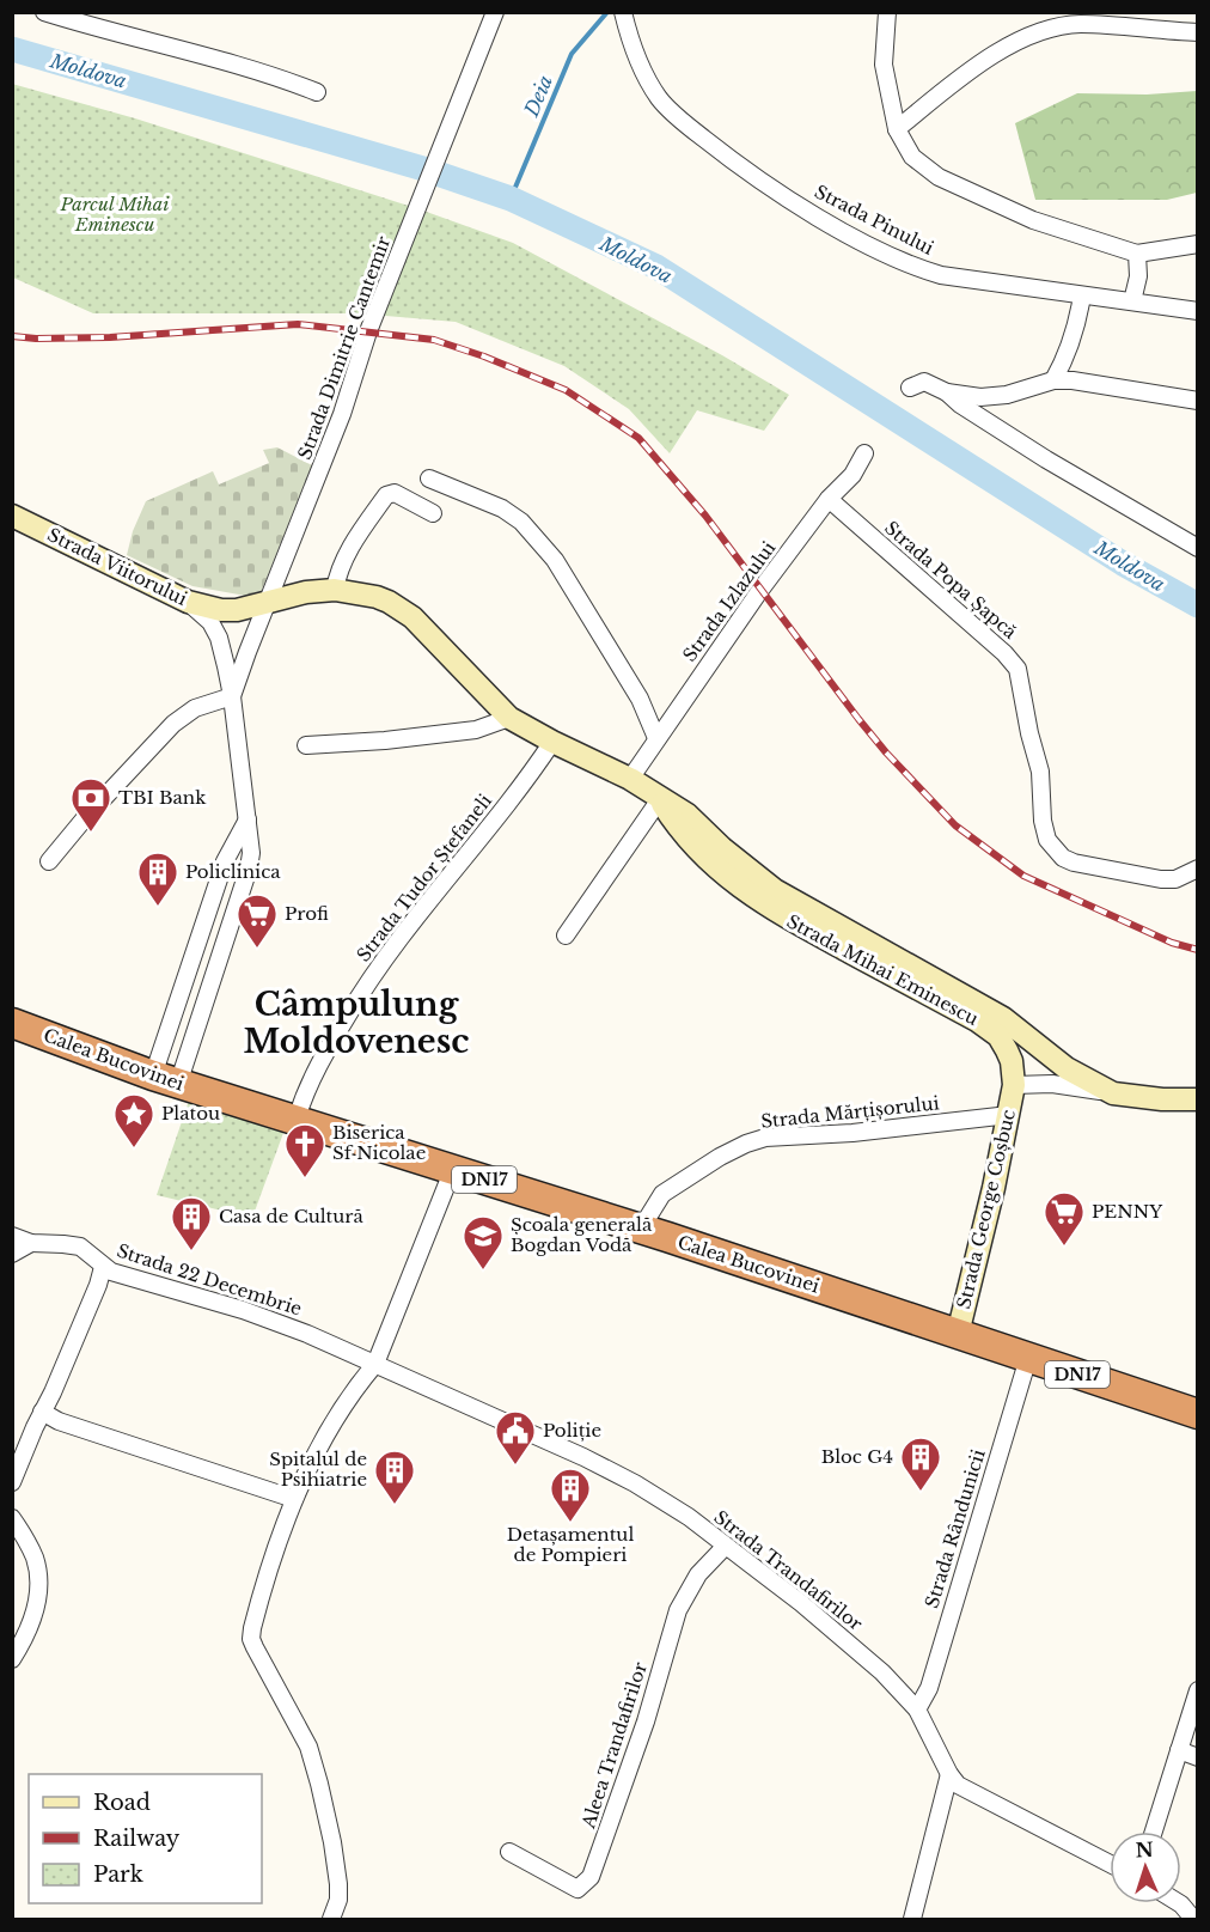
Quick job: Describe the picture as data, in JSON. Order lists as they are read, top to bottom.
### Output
{
  "streets": {
    "highway": ["Calea Bucovinei", "DN17"],
    "street": [
      "Strada Pinului",
      "Strada Dimitrie Cantemir",
      "Strada Viitorului",
      "Strada Popa Șapcă",
      "Strada Izlazului",
      "Strada Tudor Ștefaneli",
      "Strada Mihai Eminescu",
      "Strada Mărțișorului",
      "Strada George Coșbuc",
      "Strada 22 Decembrie",
      "Strada Rândunicii",
      "Strada Trandafirilor",
      "Aleea Trandafirilor"
    ]
  },
  "crossings": [
    ["Strada Dimitrie Cantemir", "Strada Viitorului"],
    ["Strada Dimitrie Cantemir", "Strada Mihai Eminescu"],
    ["Strada Dimitrie Cantemir", "Calea Bucovinei"],
    ["Strada Viitorului", "Strada Mihai Eminescu"],
    ["Strada Popa Șapcă", "Strada Izlazului"],
    ["Strada Izlazului", "Strada Mihai Eminescu"],
    ["Strada Tudor Ștefaneli", "Strada Mihai Eminescu"],
    ["Strada Tudor Ștefaneli", "Calea Bucovinei"],
    ["Strada Mihai Eminescu", "Strada George Coșbuc"],
    ["Calea Bucovinei", "Strada Mărțișorului"],
    ["Calea Bucovinei", "Strada George Coșbuc"],
    ["Calea Bucovinei", "Strada Rândunicii"],
    ["Strada Mărțișorului", "Strada George Coșbuc"],
    ["Strada 22 Decembrie", "Strada Trandafirilor"],
    ["Strada Rândunicii", "Strada Trandafirilor"],
    ["Strada Trandafirilor", "Aleea Trandafirilor"]
  ],
  "districts": ["Câmpulung Moldovenesc"],
  "water": ["Moldova", "Deia"],
  "parks": ["Parcul Mihai Eminescu"],
  "places": {
    "bank": ["TBI Bank"],
    "building": [
      "Policlinica",
      "Casa de Cultură",
      "Bloc G4",
      "Spitalul de Psihiatrie",
      "Detașamentul de Pompieri"
    ],
    "supermarket": ["Profi", "PENNY"],
    "place": ["Platou"],
    "church": ["Biserica Sf Nicolae"],
    "school or university": ["Școala generală Bogdan Vodă"],
    "public building": ["Poliție"]
  },
  "legend": ["Road", "Railway", "Park"],
  "north": "top"
}
